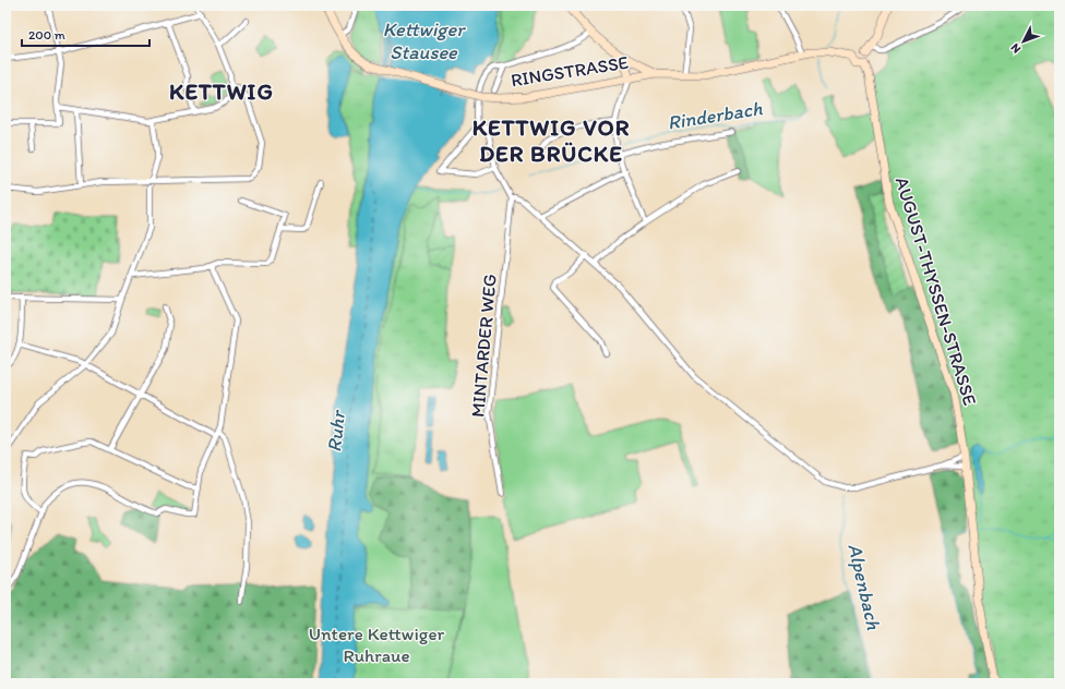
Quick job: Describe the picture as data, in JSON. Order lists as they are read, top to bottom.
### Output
{
  "streets": {
    "main road": ["RINGSTRASSE", "AUGUST-THYSSEN-STRASSE"],
    "street": ["MINTARDER WEG"]
  },
  "crossings": [
    ["RINGSTRASSE", "AUGUST-THYSSEN-STRASSE"]
  ],
  "districts": ["KETTWIG", "KETTWIG VOR DER BRÜCKE"],
  "water": [
    "Kettwiger Stausee",
    "Rinderbach",
    "Ruhr",
    "Alpenbach"
  ],
  "parks": ["Untere Kettwiger Ruhraue"],
  "scale_bar": "200 m",
  "north": "bottom left"
}
